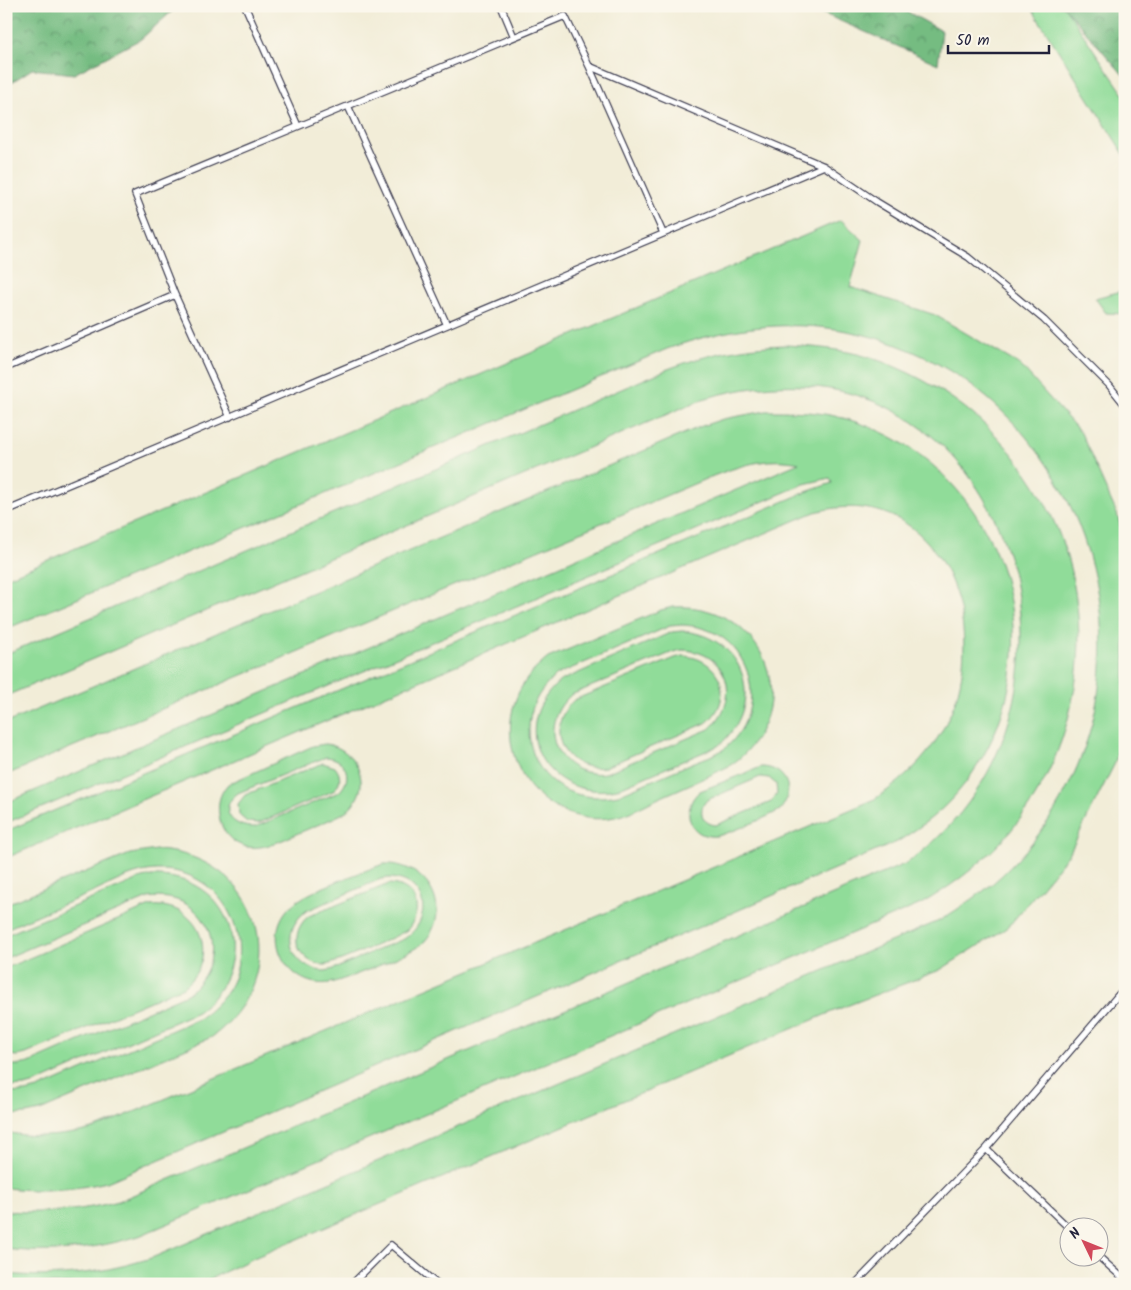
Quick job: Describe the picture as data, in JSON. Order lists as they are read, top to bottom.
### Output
{
  "scale_bar": "50 m",
  "north": "top left"
}
